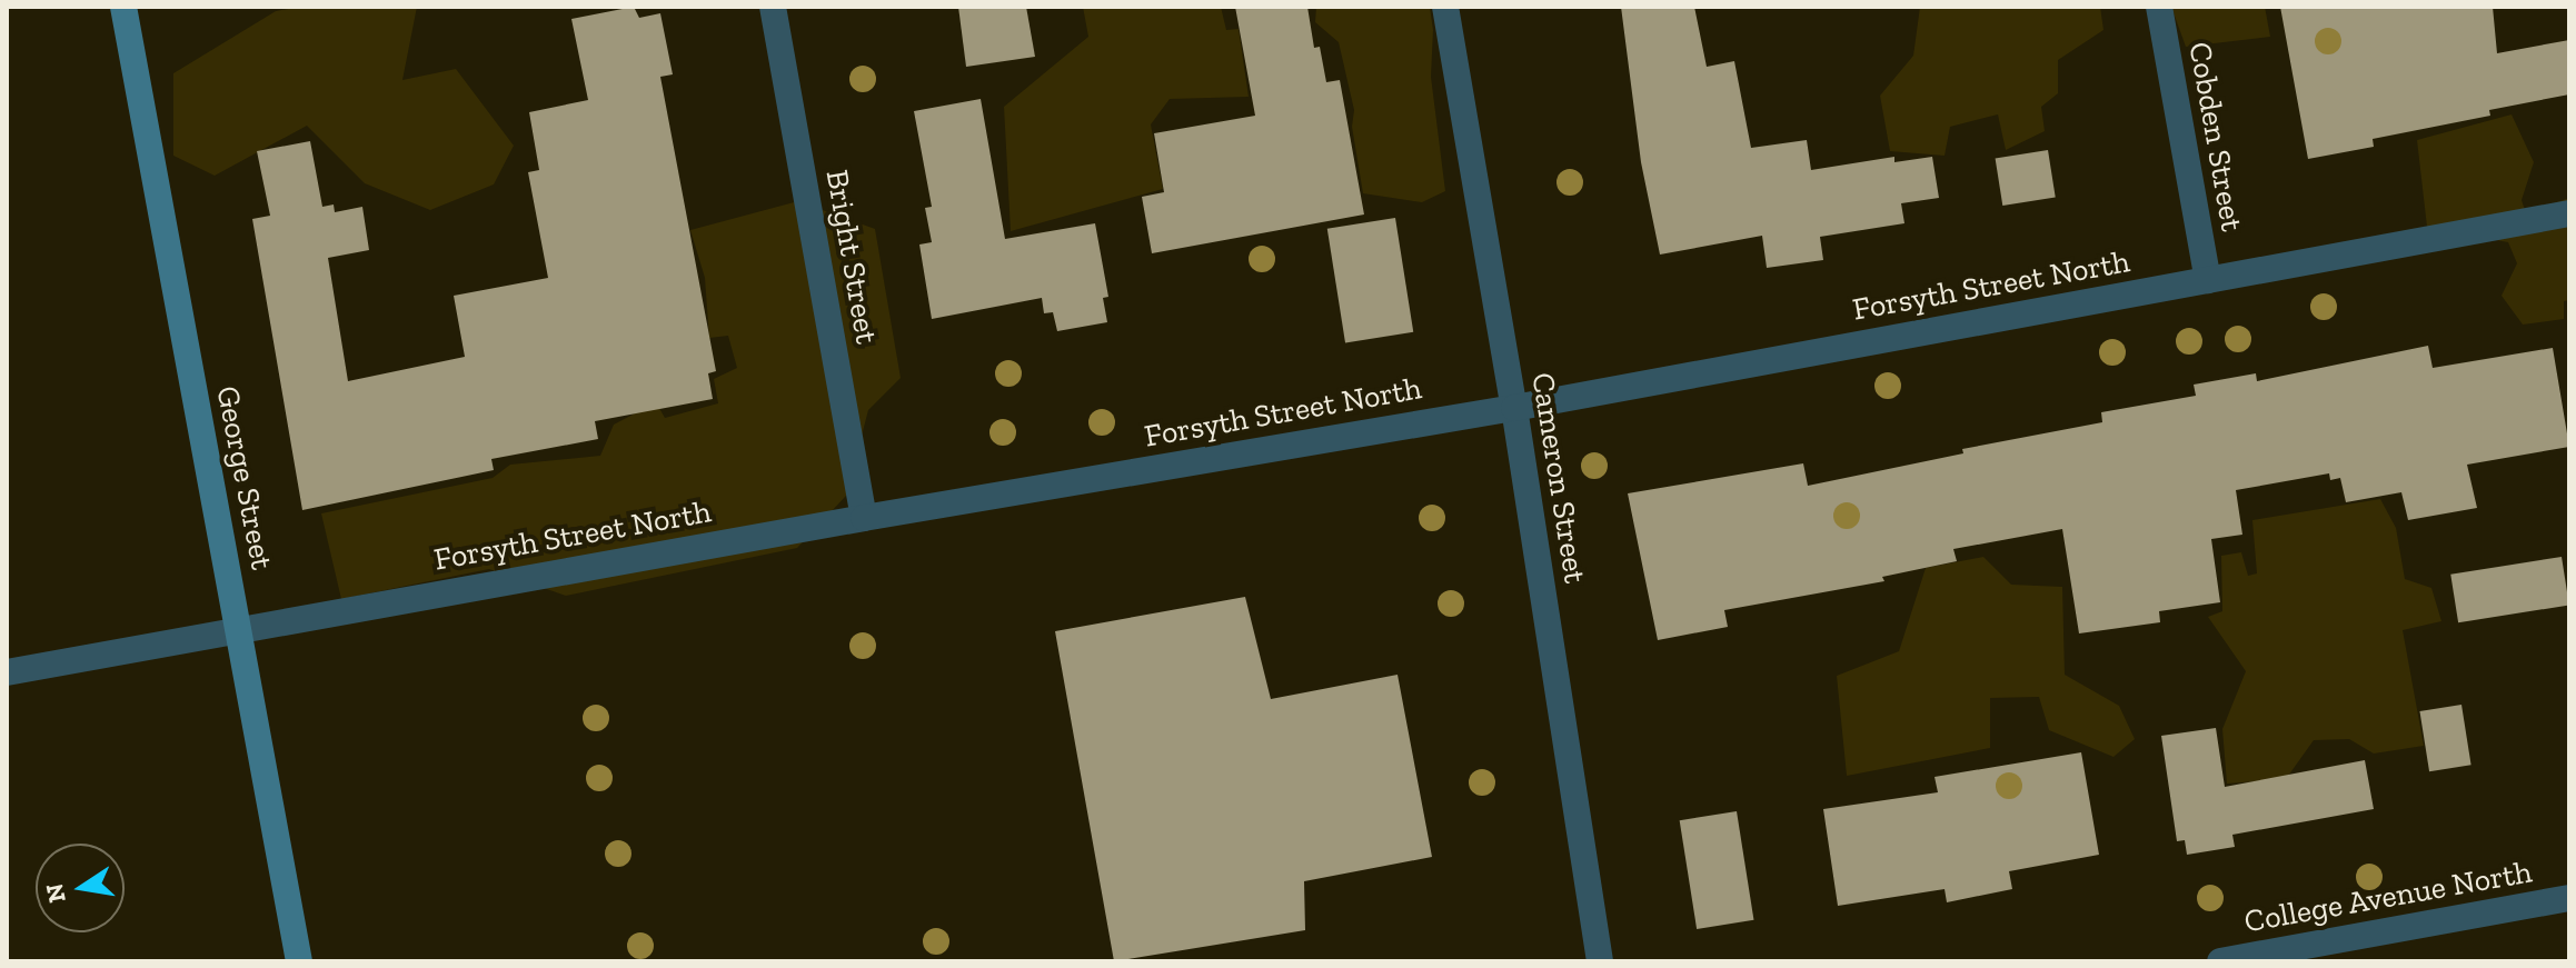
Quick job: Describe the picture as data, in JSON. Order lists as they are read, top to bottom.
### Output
{
  "streets": {
    "street": [
      "Cobden Street",
      "Bright Street",
      "Forsyth Street North",
      "George Street",
      "Cameron Street",
      "College Avenue North"
    ]
  },
  "crossings": [
    ["Cobden Street", "Forsyth Street North"],
    ["Bright Street", "Forsyth Street North"],
    ["Forsyth Street North", "George Street"],
    ["Forsyth Street North", "Cameron Street"]
  ],
  "north": "left"
}
